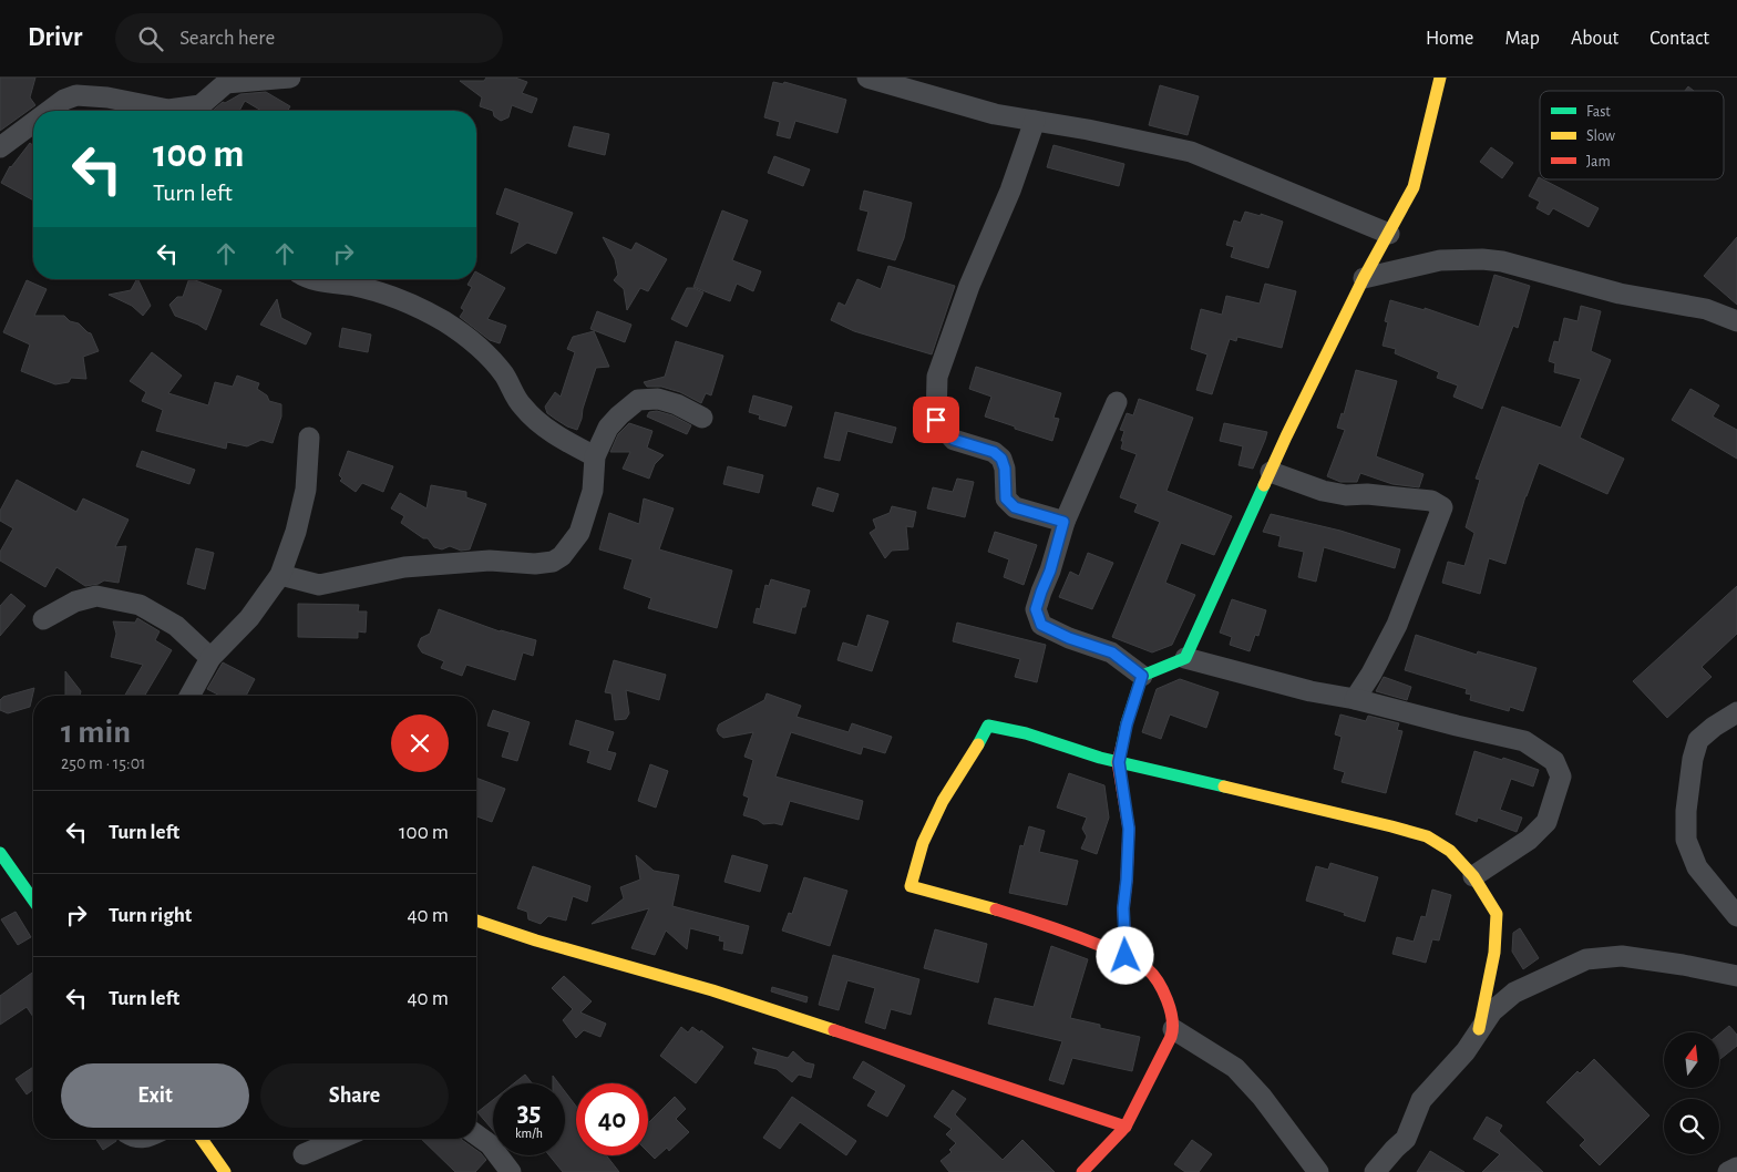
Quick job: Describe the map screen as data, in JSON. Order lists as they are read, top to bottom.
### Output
{
  "legend": ["Fast", "Slow", "Jam"],
  "north": "top",
  "page": {
    "header": "Drivr",
    "search": "Search here",
    "nav": [
      "Home",
      "Map",
      "About",
      "Contact"
    ],
    "turn": ["100 m", "Turn left"],
    "heading": ["1 min", "250 m · 15:01"],
    "list": [
      {
        "name": "Turn left",
        "value": "100 m"
      },
      {
        "name": "Turn right",
        "value": "40 m"
      },
      {
        "name": "Turn left",
        "value": "40 m"
      }
    ],
    "buttons": ["Exit", "Share"],
    "speed": "35 km/h",
    "limit": "40"
  }
}
